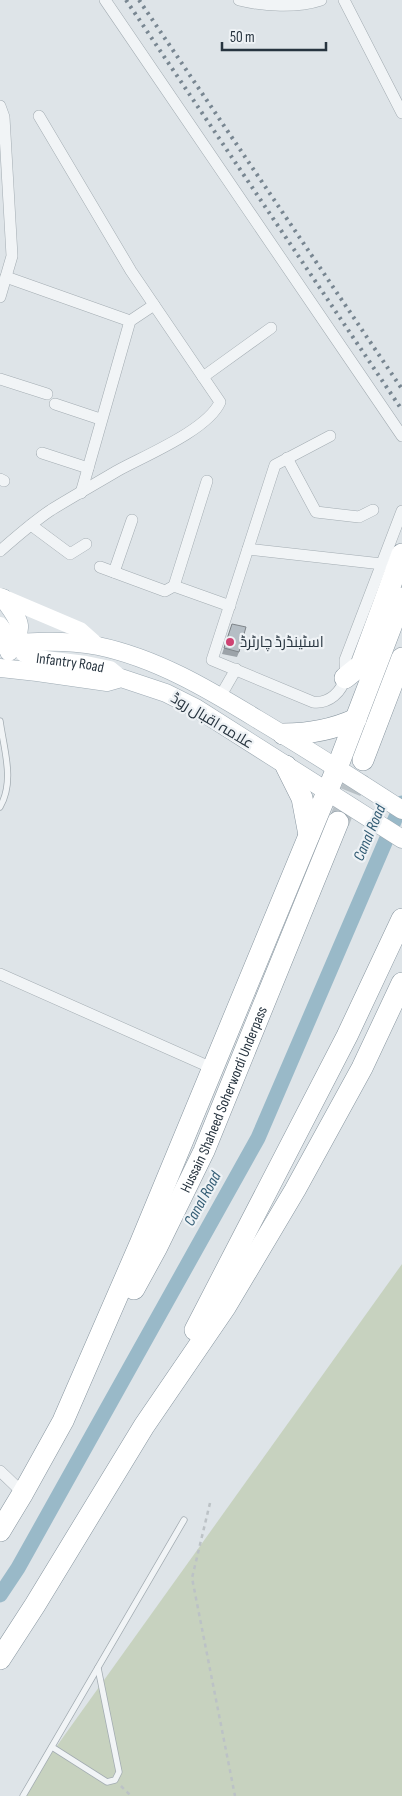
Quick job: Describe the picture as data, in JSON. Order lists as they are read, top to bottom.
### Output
{
  "streets": {
    "highway": ["Hussain Shaheed Soherwordi Underpass"],
    "main road": ["Infantry Road", "علامہ اقبال روڈ"]
  },
  "crossings": [
    ["Infantry Road", "علامہ اقبال روڈ"]
  ],
  "water": ["Canal Road"],
  "places": ["اسٹینڈرڈ چارٹرڈ"],
  "scale_bar": "50 m"
}
